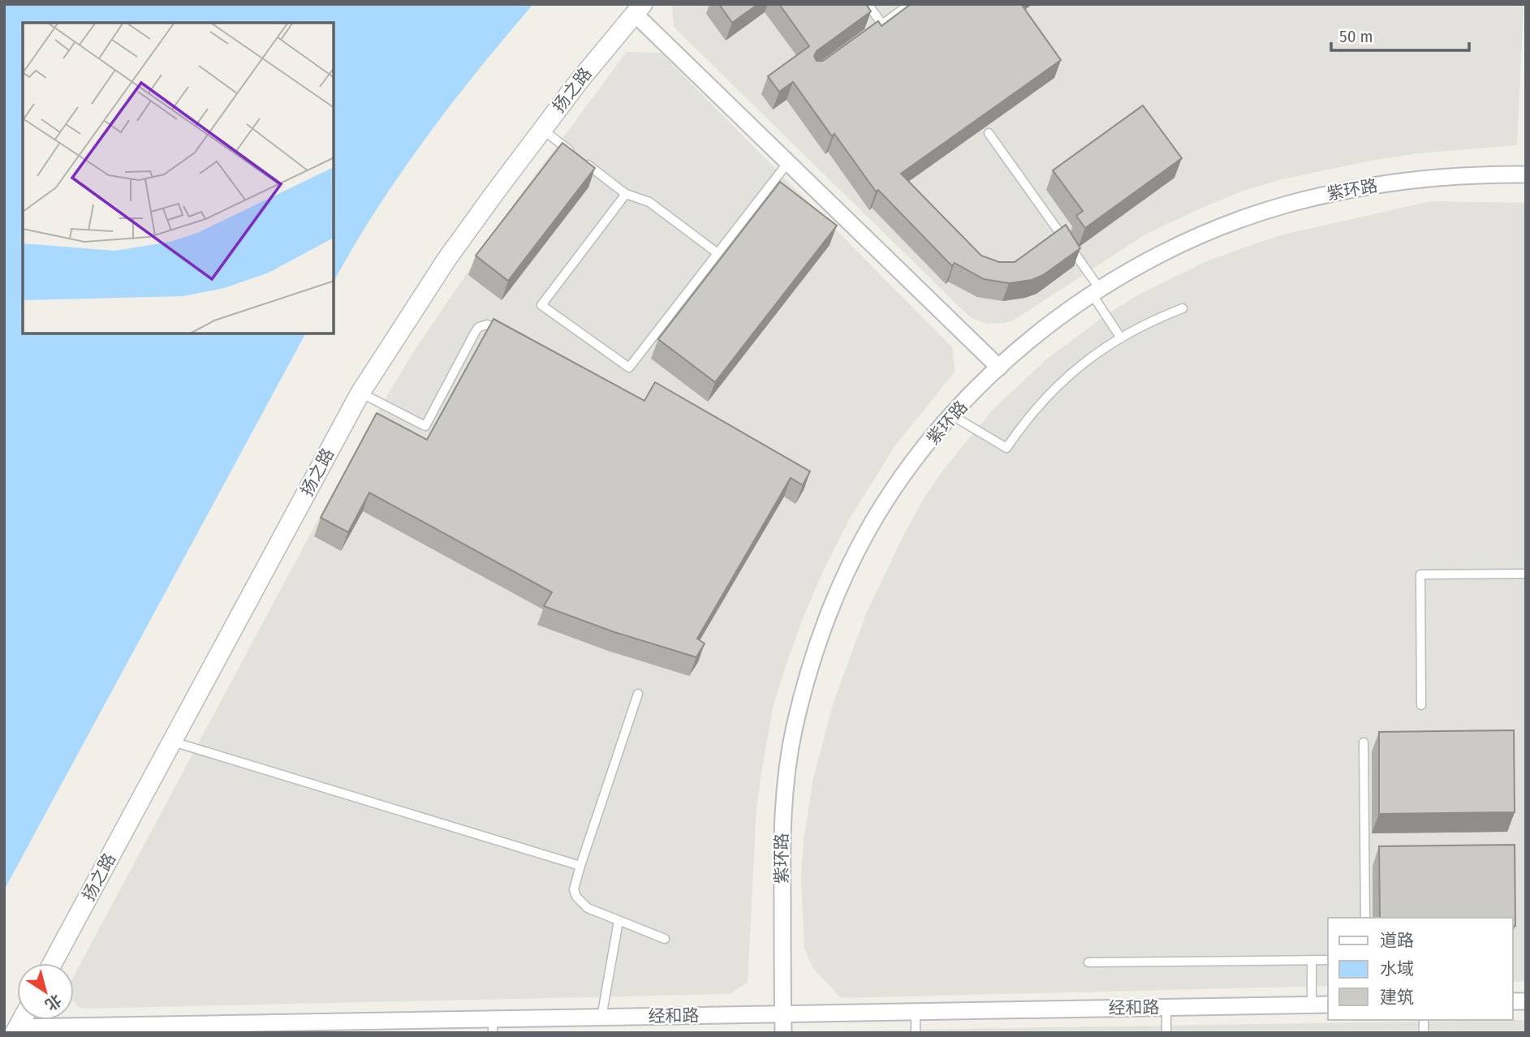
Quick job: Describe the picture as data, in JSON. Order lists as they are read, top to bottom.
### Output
{
  "streets": {
    "street": ["扬之路", "紫环路", "经和路"]
  },
  "crossings": [
    ["紫环路", "经和路"]
  ],
  "legend": ["道路", "水域", "建筑"],
  "scale_bar": "50 m",
  "north": "bottom right"
}
